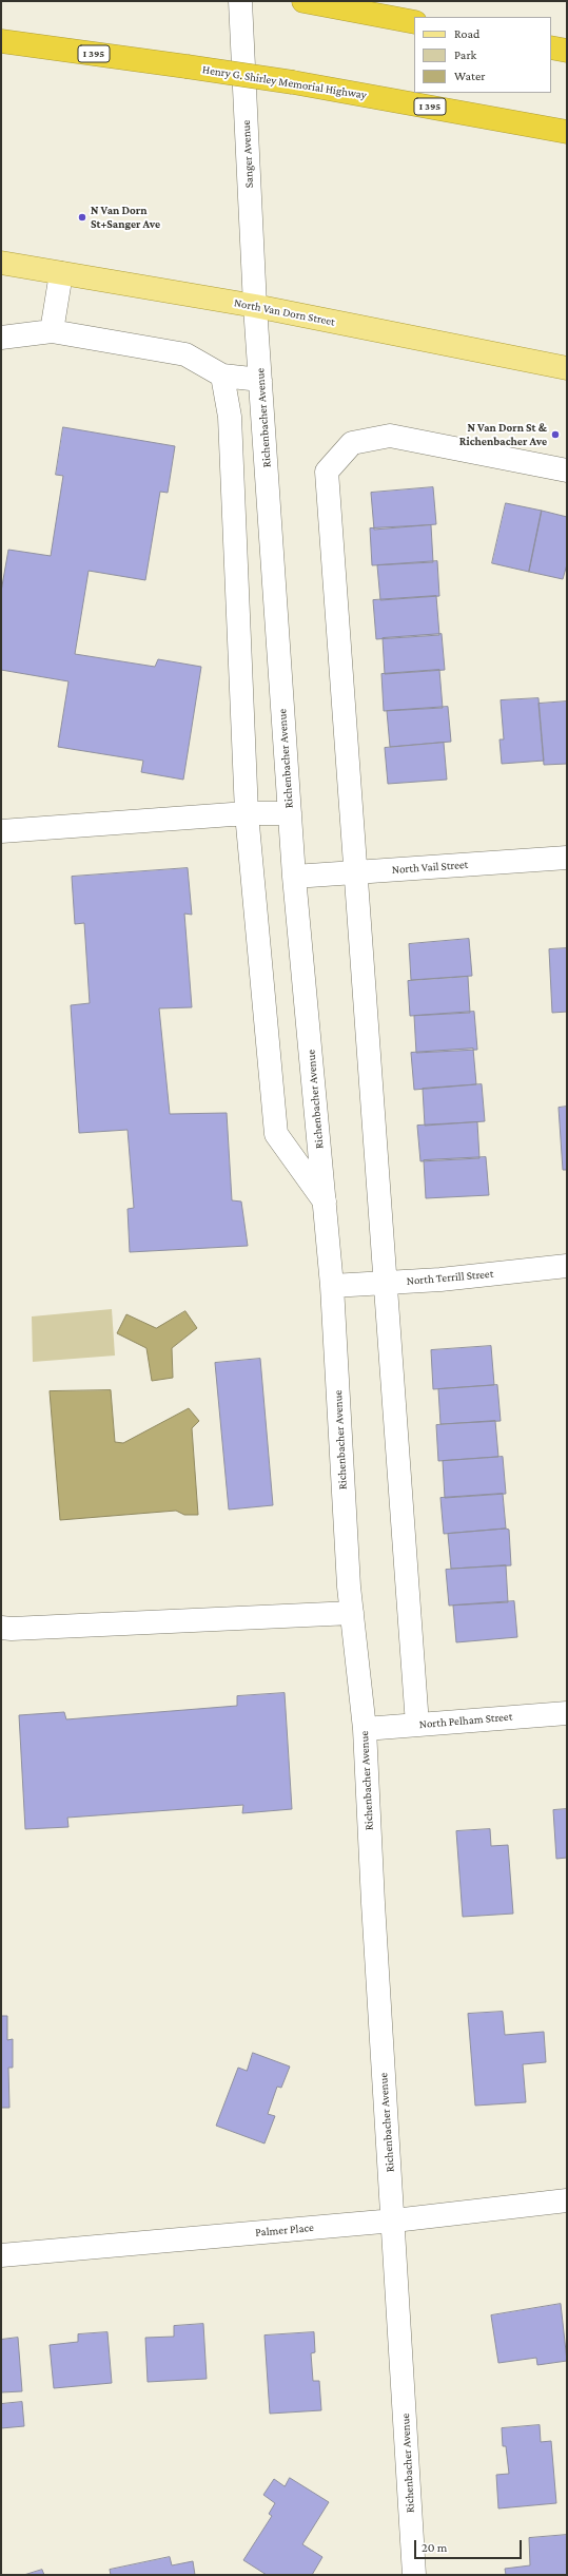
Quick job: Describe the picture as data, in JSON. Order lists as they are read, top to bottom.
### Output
{
  "streets": {
    "highway": ["I 395", "Henry G. Shirley Memorial Highway"],
    "main road": ["North Van Dorn Street"],
    "street": [
      "Sanger Avenue",
      "Richenbacher Avenue",
      "North Vail Street",
      "North Terrill Street",
      "North Pelham Street",
      "Palmer Place"
    ]
  },
  "crossings": [
    ["Sanger Avenue", "North Van Dorn Street"],
    ["Sanger Avenue", "Richenbacher Avenue"],
    ["North Van Dorn Street", "Richenbacher Avenue"],
    ["Richenbacher Avenue", "North Vail Street"],
    ["Richenbacher Avenue", "North Terrill Street"],
    ["Richenbacher Avenue", "North Pelham Street"],
    ["Richenbacher Avenue", "Palmer Place"]
  ],
  "places": ["N Van Dorn St+Sanger Ave", "N Van Dorn St & Richenbacher Ave"],
  "legend": ["Road", "Park", "Water"],
  "scale_bar": "20 m"
}
